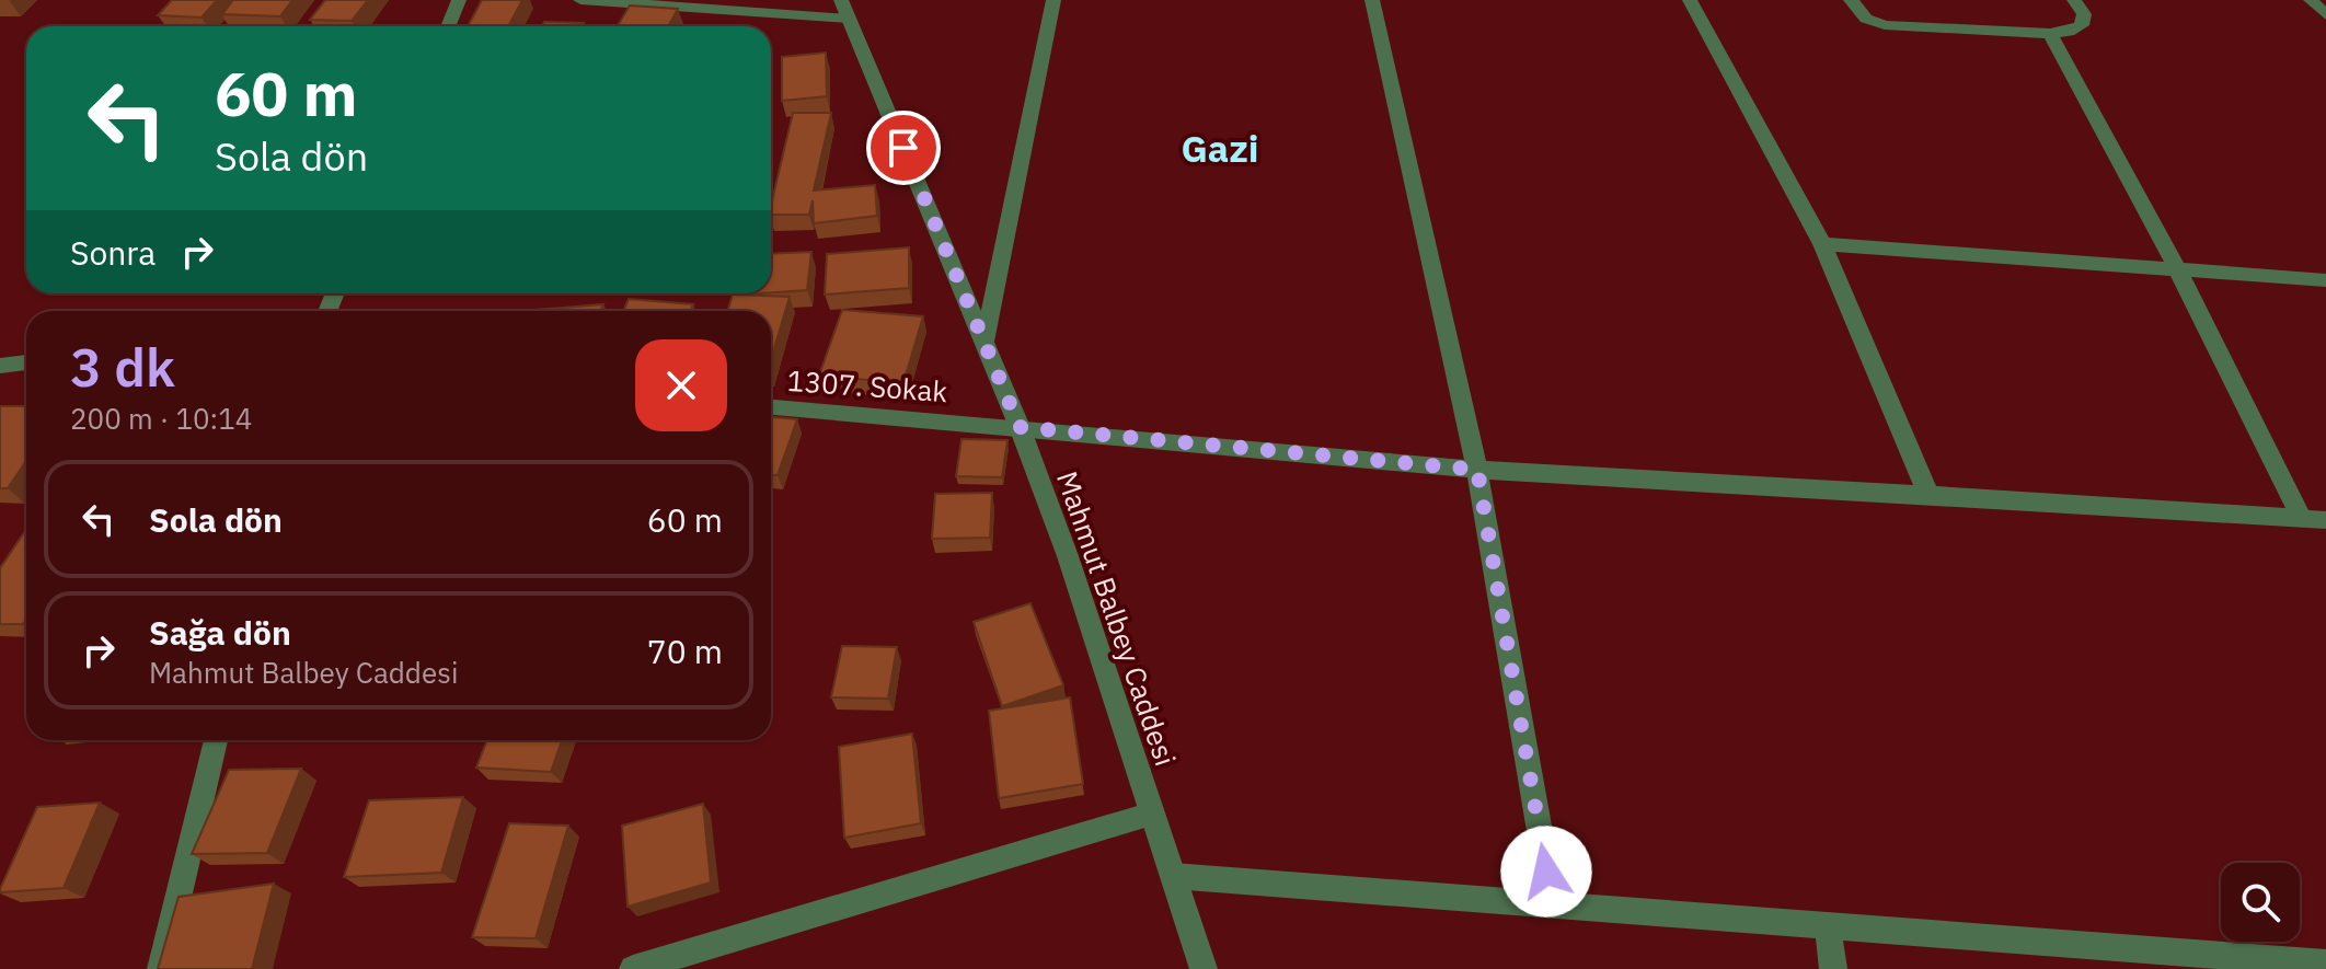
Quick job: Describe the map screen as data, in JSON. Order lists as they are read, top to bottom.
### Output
{
  "streets": {
    "street": ["1307. Sokak", "Mahmut Balbey Caddesi"]
  },
  "crossings": [
    ["1307. Sokak", "Mahmut Balbey Caddesi"]
  ],
  "districts": ["Gazi"],
  "page": {
    "turn": ["60 m", "Sola dön"],
    "then": "Sonra",
    "heading": ["3 dk", "200 m · 10:14"],
    "list": [
      {
        "name": "Sola dön",
        "value": "60 m"
      },
      {
        "name": "Sağa dön",
        "note": "Mahmut Balbey Caddesi",
        "value": "70 m"
      }
    ]
  }
}
